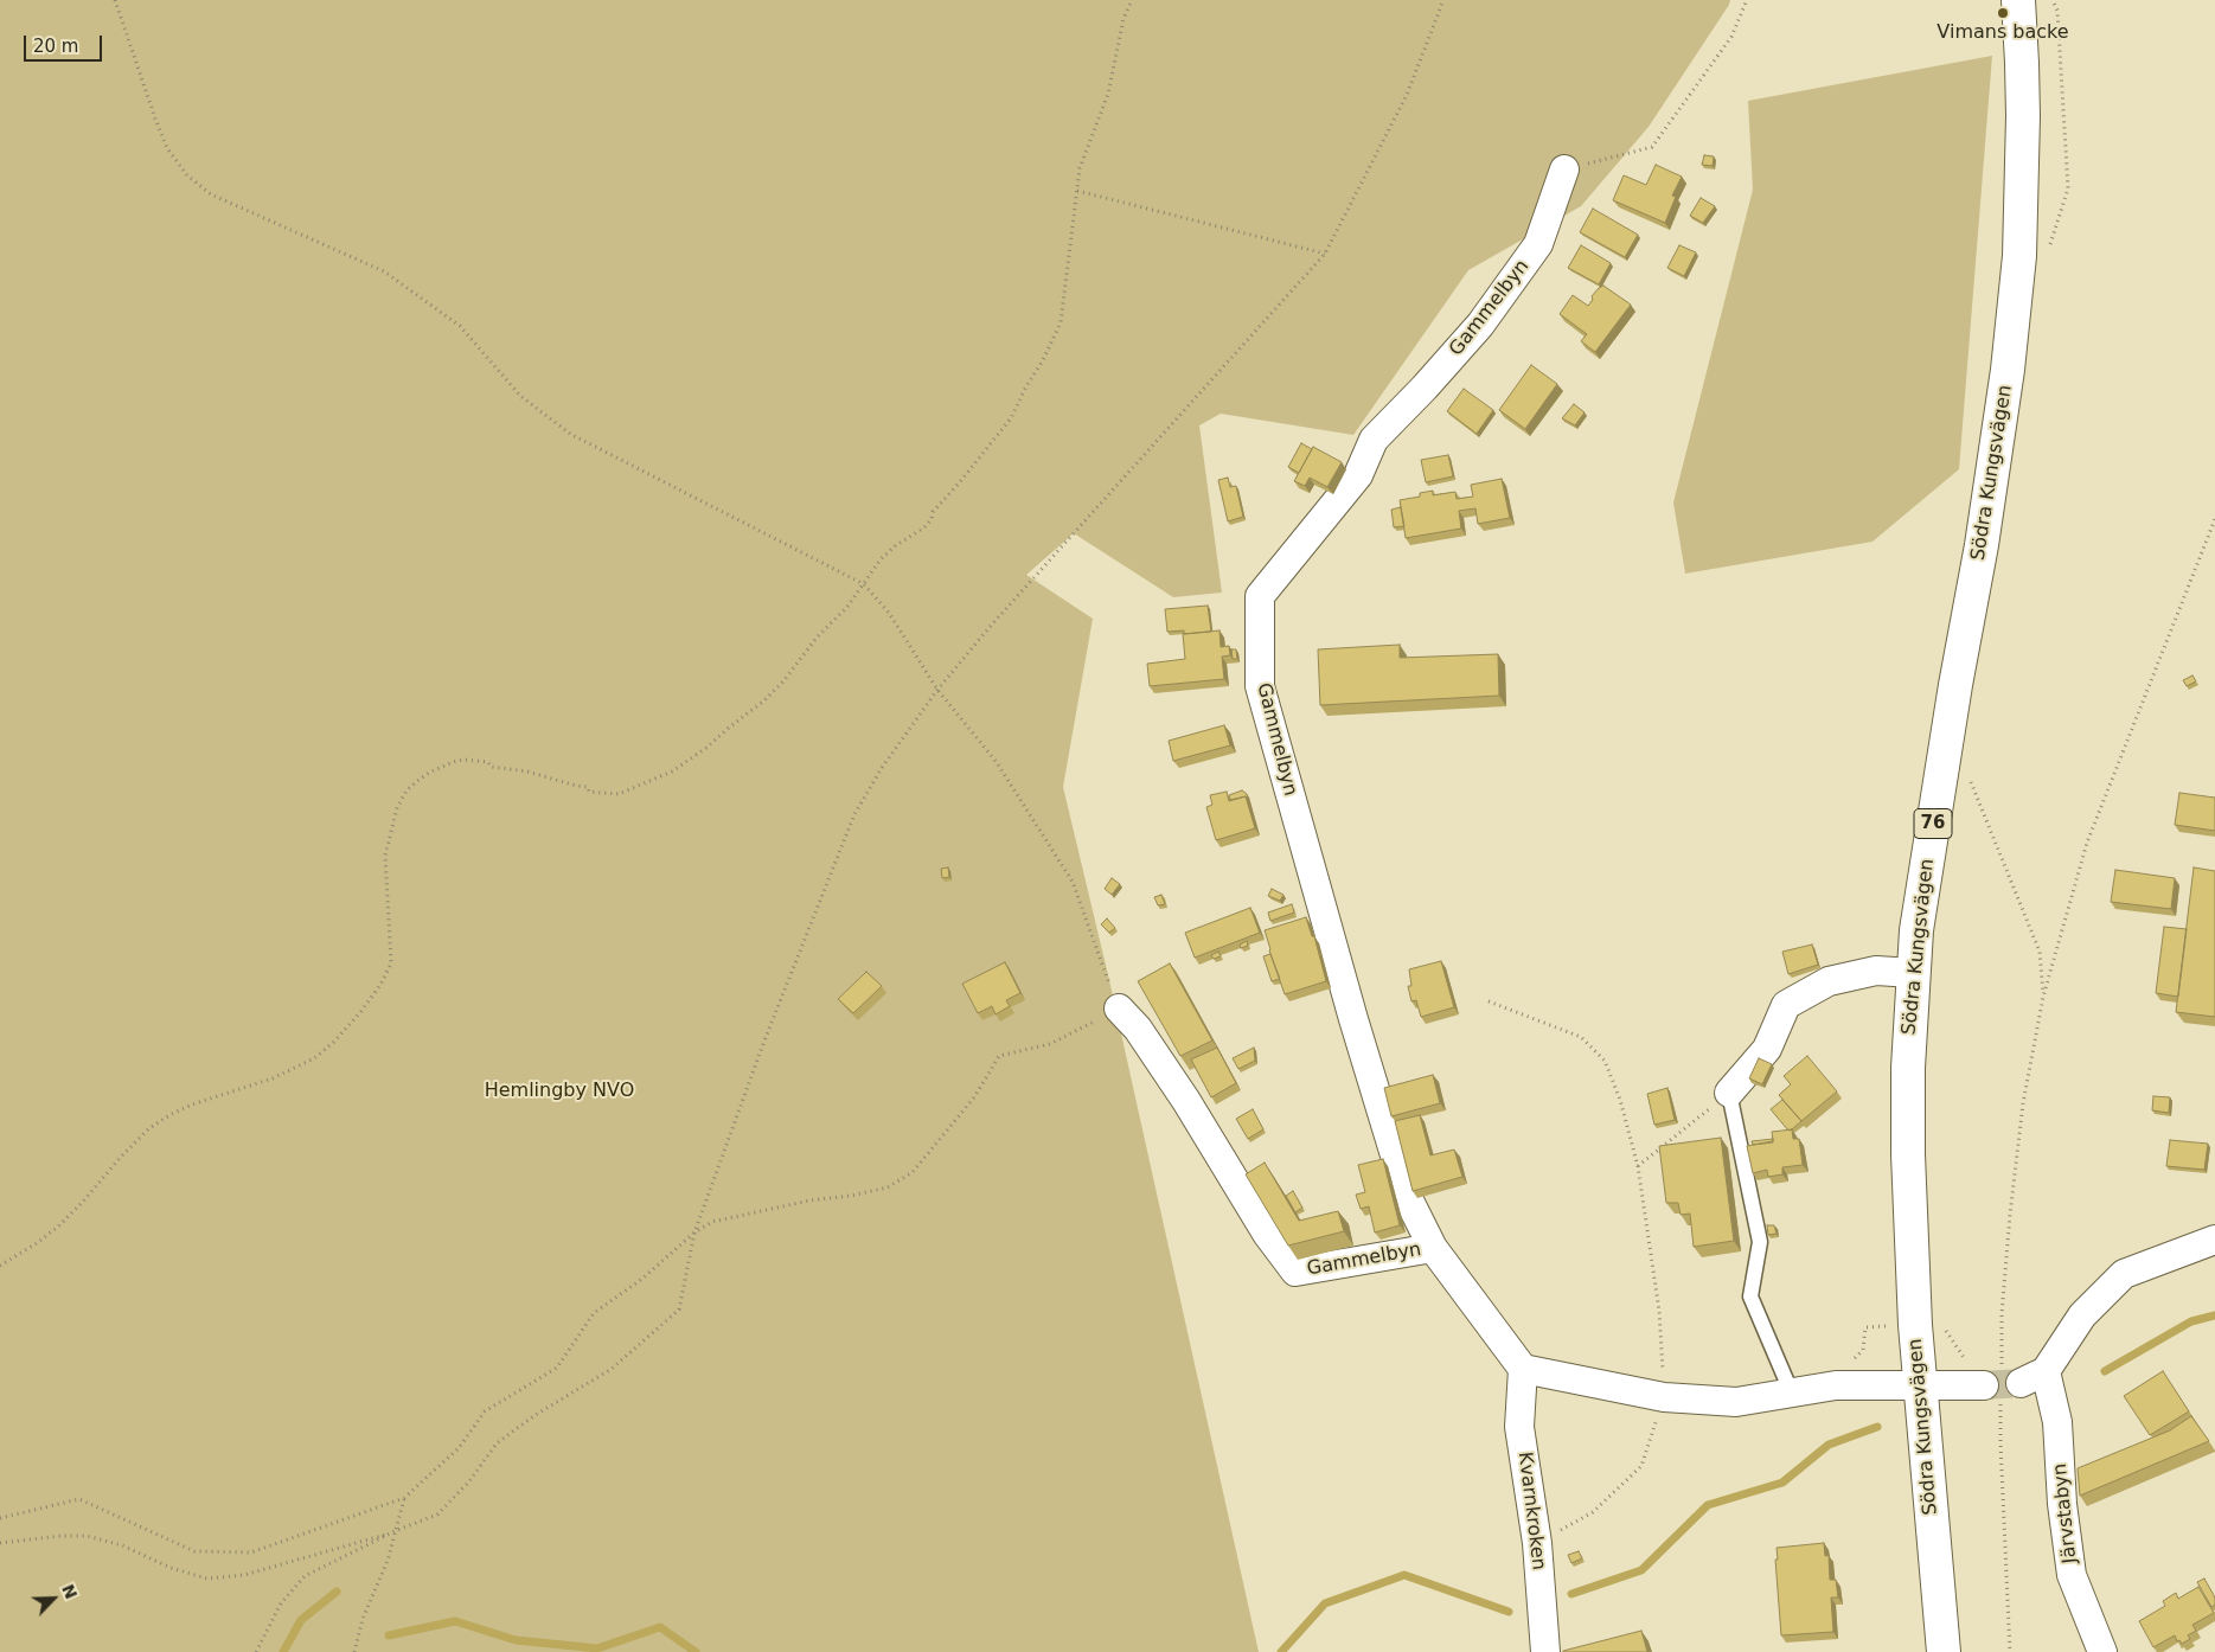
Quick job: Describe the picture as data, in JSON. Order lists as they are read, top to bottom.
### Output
{
  "streets": {
    "main road": ["Södra Kungsvägen", "76"],
    "street": ["Gammelbyn", "Kvarnkroken", "Järvstabyn"]
  },
  "crossings": [
    ["Gammelbyn", "Kvarnkroken"]
  ],
  "parks": ["Hemlingby NVO"],
  "places": ["Vimans backe"],
  "scale_bar": "20 m",
  "north": "top right"
}
